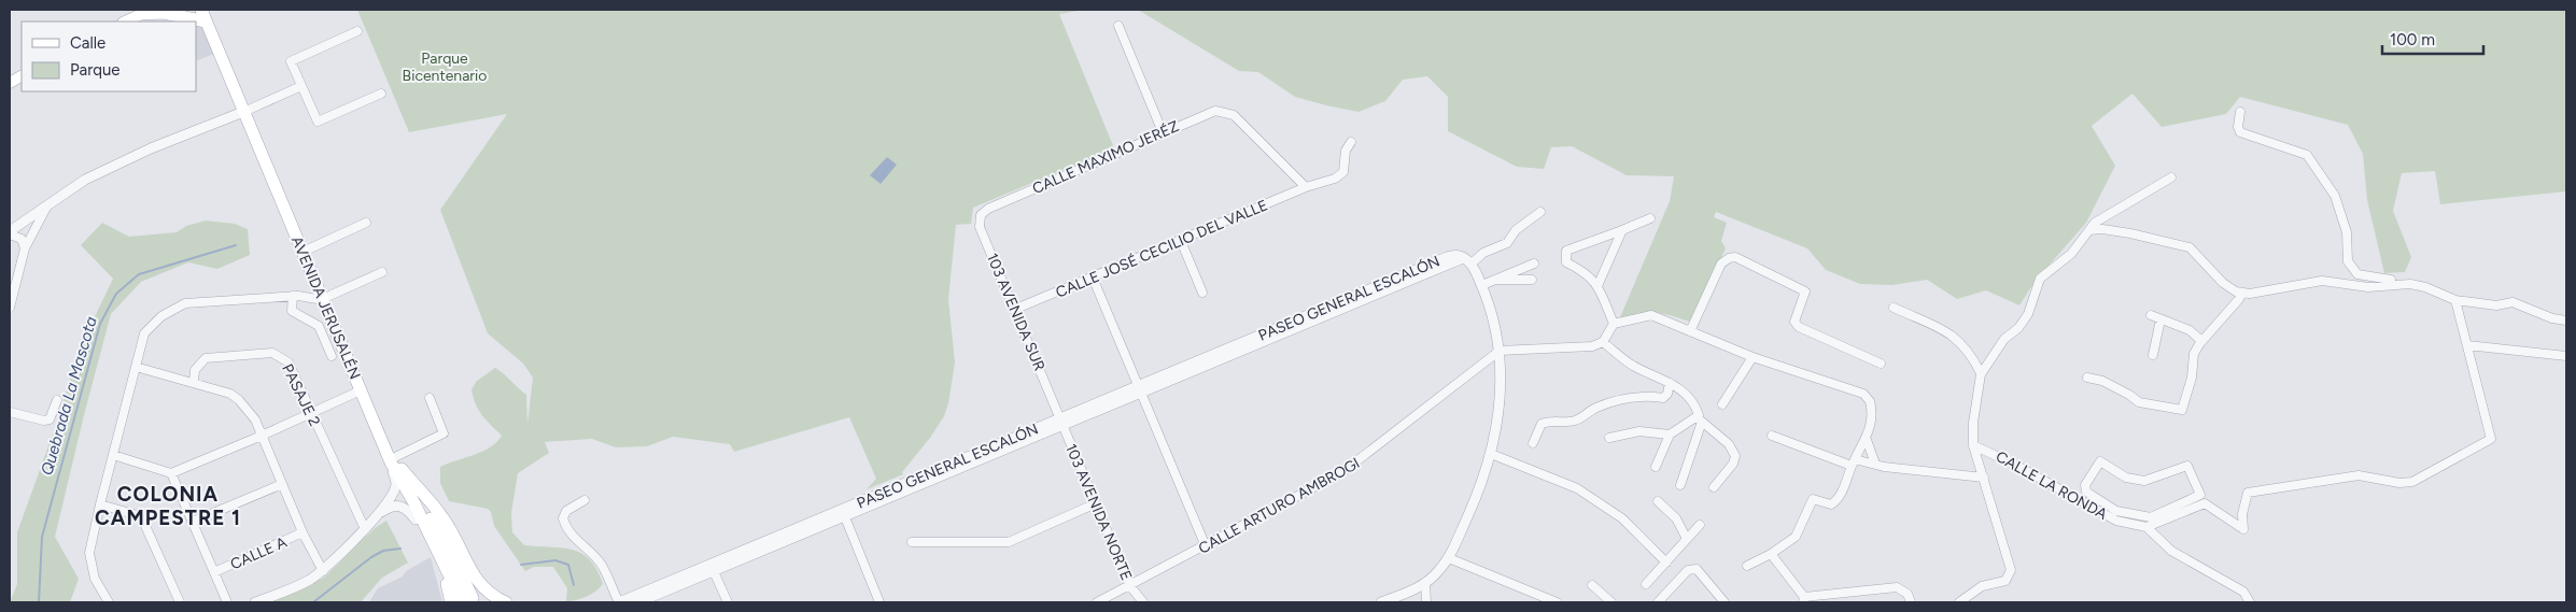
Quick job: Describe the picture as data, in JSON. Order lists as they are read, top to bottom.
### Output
{
  "streets": {
    "main road": ["AVENIDA JERUSALÉN"],
    "street": [
      "CALLE MAXIMO JERÉZ",
      "CALLE JOSÉ CECILIO DEL VALLE",
      "PASEO GENERAL ESCALÓN",
      "103 AVENIDA SUR",
      "PASAJE 2",
      "CALLE LA RONDA",
      "CALLE ARTURO AMBROGI",
      "103 AVENIDA NORTE",
      "CALLE A"
    ]
  },
  "crossings": [
    ["CALLE MAXIMO JERÉZ", "CALLE JOSÉ CECILIO DEL VALLE"],
    ["CALLE MAXIMO JERÉZ", "103 AVENIDA SUR"],
    ["CALLE JOSÉ CECILIO DEL VALLE", "103 AVENIDA SUR"],
    ["PASEO GENERAL ESCALÓN", "103 AVENIDA SUR"],
    ["PASEO GENERAL ESCALÓN", "103 AVENIDA NORTE"],
    ["103 AVENIDA SUR", "103 AVENIDA NORTE"],
    ["CALLE ARTURO AMBROGI", "103 AVENIDA NORTE"]
  ],
  "districts": ["COLONIA CAMPESTRE 1"],
  "water": ["Quebrada La Mascota"],
  "parks": ["Parque Bicentenario"],
  "legend": ["Calle", "Parque"],
  "scale_bar": "100 m"
}
